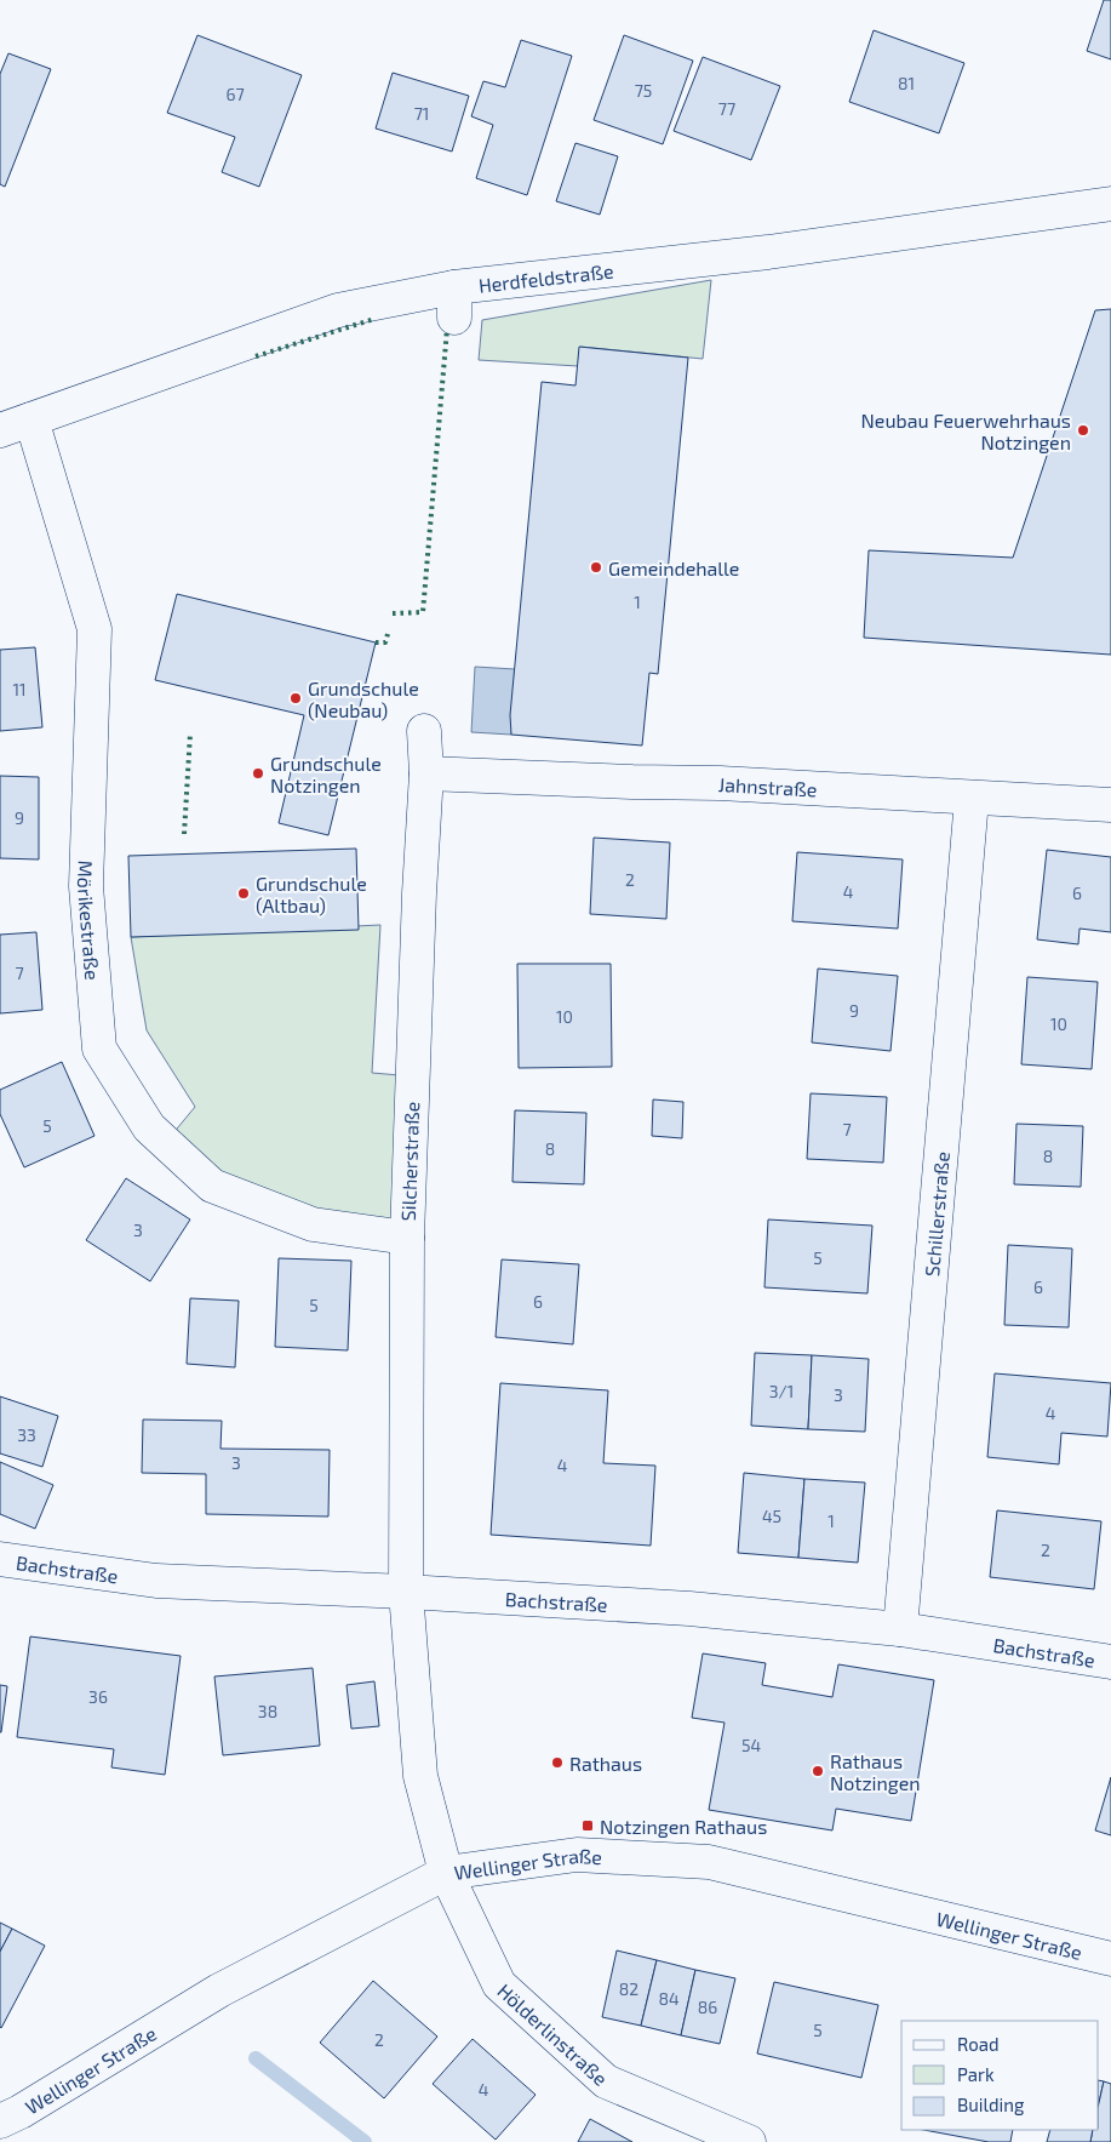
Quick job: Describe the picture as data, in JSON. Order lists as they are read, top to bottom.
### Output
{
  "streets": {
    "street": [
      "Herdfeldstraße",
      "Jahnstraße",
      "Mörikestraße",
      "Silcherstraße",
      "Schillerstraße",
      "Bachstraße",
      "Wellinger Straße",
      "Hölderlinstraße"
    ]
  },
  "crossings": [
    ["Herdfeldstraße", "Mörikestraße"],
    ["Jahnstraße", "Silcherstraße"],
    ["Jahnstraße", "Schillerstraße"],
    ["Mörikestraße", "Silcherstraße"],
    ["Silcherstraße", "Bachstraße"],
    ["Silcherstraße", "Hölderlinstraße"],
    ["Schillerstraße", "Bachstraße"],
    ["Bachstraße", "Hölderlinstraße"],
    ["Wellinger Straße", "Hölderlinstraße"]
  ],
  "places": {
    "other": [
      "Neubau Feuerwehrhaus Notzingen",
      "Gemeindehalle",
      "Grundschule (Neubau)",
      "Grundschule Notzingen",
      "Grundschule (Altbau)",
      "Rathaus",
      "Rathaus Notzingen"
    ],
    "transit": ["Notzingen Rathaus"]
  },
  "house_numbers": [
    "81",
    "75",
    "67",
    "77",
    "71",
    "1",
    "11",
    "9",
    "2",
    "4",
    "6",
    "7",
    "9",
    "10",
    "10",
    "5",
    "7",
    "8",
    "8",
    "3",
    "5",
    "6",
    "6",
    "5",
    "3/1",
    "3",
    "4",
    "33",
    "3",
    "4",
    "45",
    "1",
    "2",
    "36",
    "38",
    "54",
    "82",
    "84",
    "86",
    "5",
    "2",
    "4"
  ],
  "legend": ["Road", "Park", "Building"]
}
